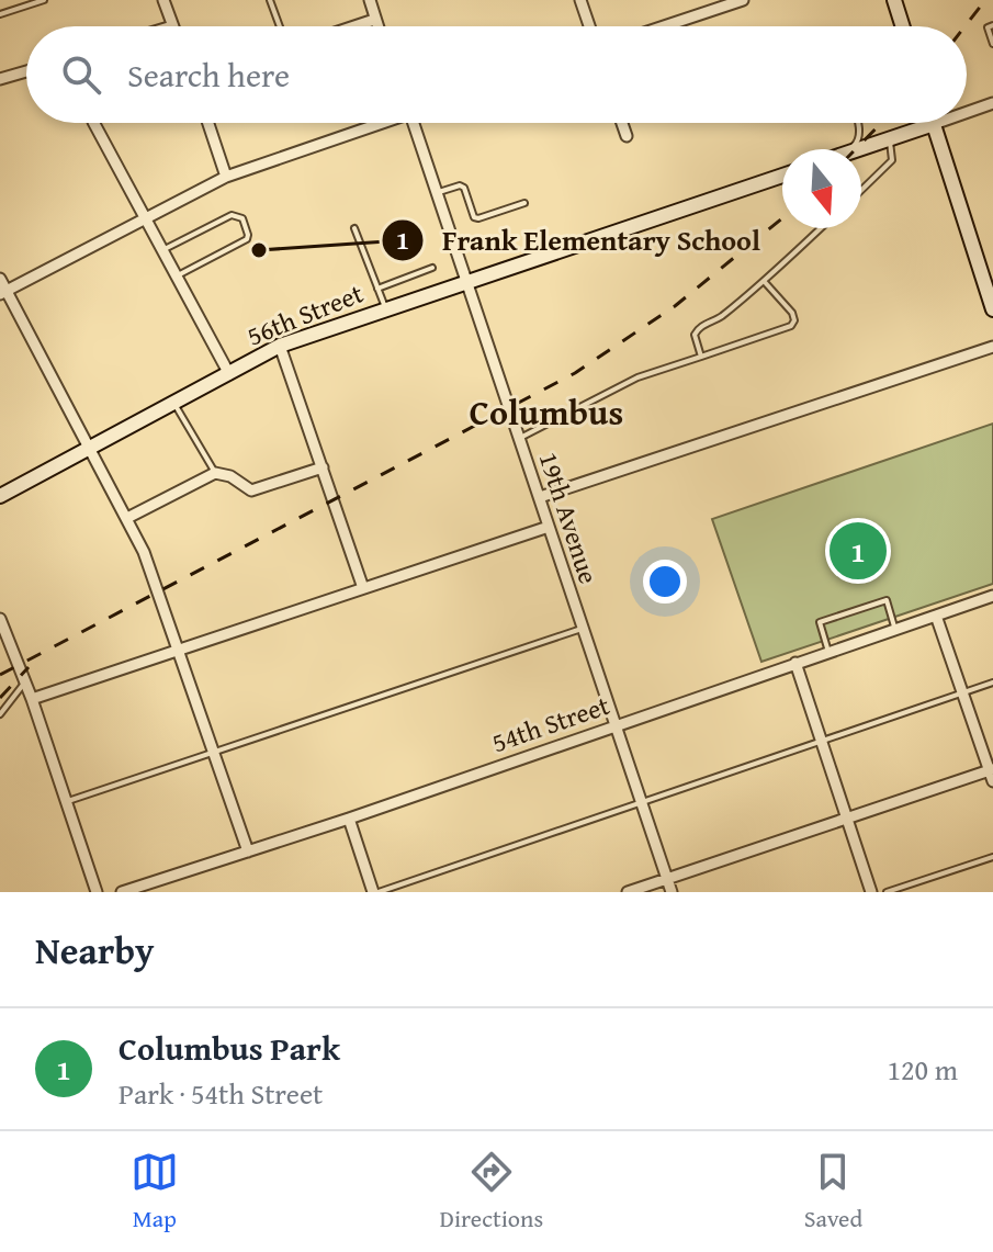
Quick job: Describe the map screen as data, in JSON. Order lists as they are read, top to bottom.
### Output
{
  "streets": {
    "street": ["56th Street", "19th Avenue", "54th Street"]
  },
  "crossings": [
    ["56th Street", "19th Avenue"],
    ["19th Avenue", "54th Street"]
  ],
  "districts": ["Columbus"],
  "places": ["Frank Elementary School"],
  "north": "bottom",
  "page": {
    "search": "Search here",
    "pins": "1",
    "heading": "Nearby",
    "list": [
      {
        "mark": "1",
        "name": "Columbus Park",
        "note": "Park · 54th Street",
        "value": "120 m"
      }
    ],
    "nav": ["Map", "Directions", "Saved"]
  }
}
